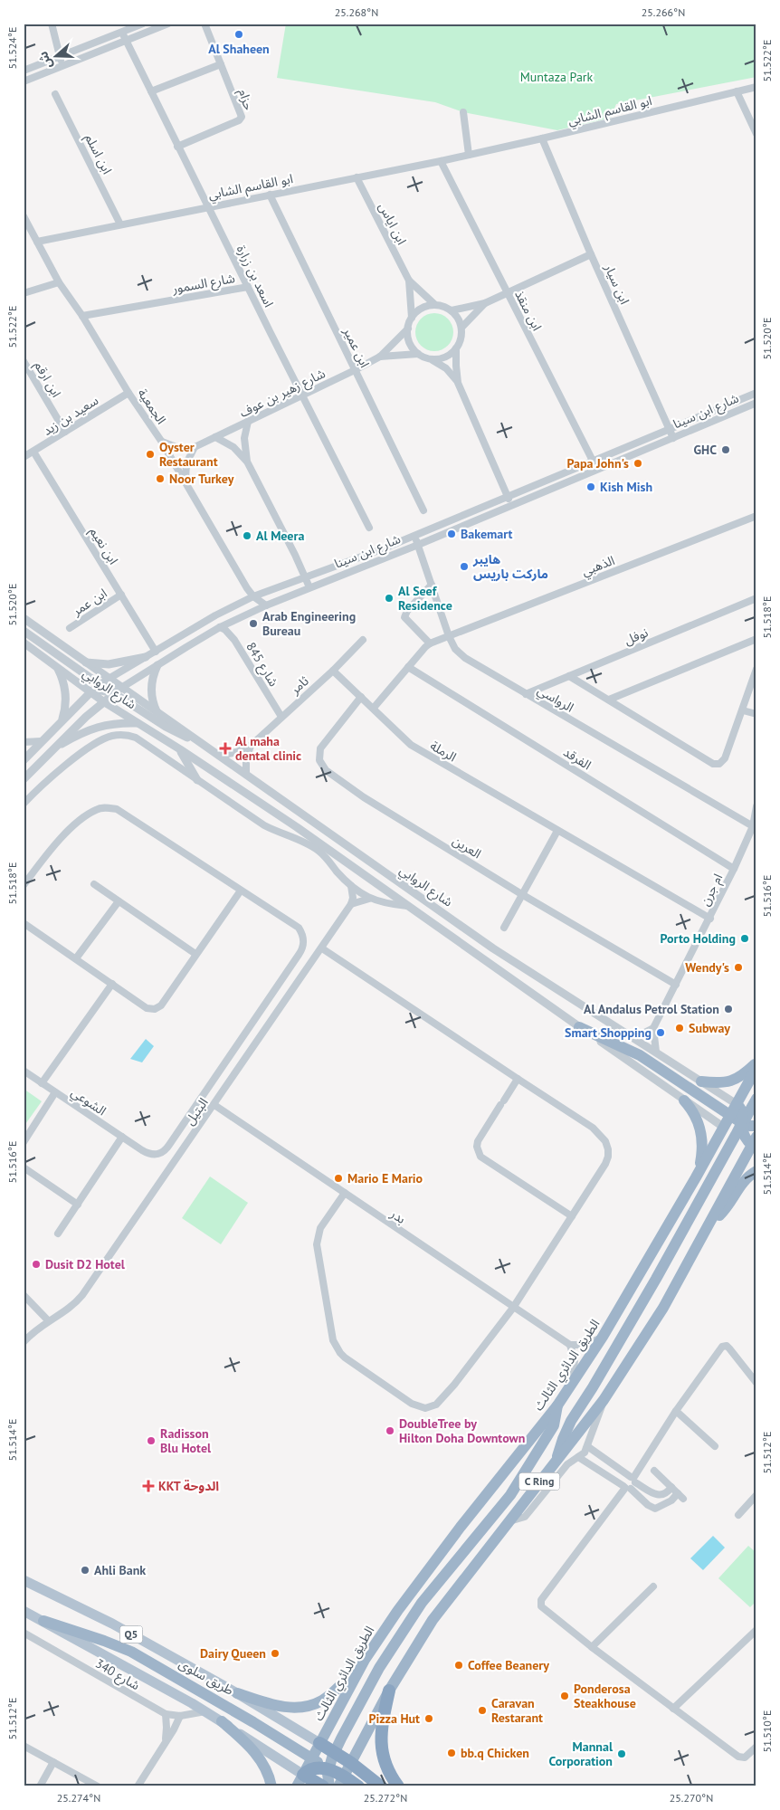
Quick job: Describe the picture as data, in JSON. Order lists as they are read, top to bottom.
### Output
{
  "streets": {
    "highway": [
      "الطريق الدائري الثالث",
      "C Ring",
      "Q5",
      "طريق سلوى"
    ],
    "street": [
      "حزام",
      "ابو القاسم الشابي",
      "ابن اسلم",
      "ابن اياس",
      "اسعد بن زرارة",
      "شارع السمور",
      "ابن سيار",
      "ابن منقذ",
      "ابن عمير",
      "ابن ارقم",
      "شارع زهير بن عوف",
      "الجمعية",
      "شارع ابن سينا",
      "سعيد بن زيد",
      "ابن نعيم",
      "الذهبي",
      "ابن عمر",
      "نوفل",
      "شارع 845",
      "ثامر",
      "شارع الروابي",
      "الرواسي",
      "الرملة",
      "الفرقد",
      "العرين",
      "ام جرن",
      "الشوعي",
      "البتيل",
      "بدر",
      "شارع 340"
    ]
  },
  "crossings": [
    ["حزام", "اسعد بن زرارة"],
    ["ابو القاسم الشابي", "ابن اسلم"],
    ["ابو القاسم الشابي", "ابن اياس"],
    ["ابو القاسم الشابي", "اسعد بن زرارة"],
    ["ابو القاسم الشابي", "ابن سيار"],
    ["ابو القاسم الشابي", "ابن منقذ"],
    ["ابو القاسم الشابي", "ابن عمير"],
    ["ابو القاسم الشابي", "الجمعية"],
    ["ابن اياس", "شارع زهير بن عوف"],
    ["اسعد بن زرارة", "شارع السمور"],
    ["اسعد بن زرارة", "شارع زهير بن عوف"],
    ["شارع السمور", "الجمعية"],
    ["ابن سيار", "شارع ابن سينا"],
    ["ابن منقذ", "شارع ابن سينا"],
    ["ابن عمير", "شارع زهير بن عوف"],
    ["ابن ارقم", "سعيد بن زيد"],
    ["شارع زهير بن عوف", "الجمعية"],
    ["الجمعية", "شارع ابن سينا"],
    ["الجمعية", "سعيد بن زيد"],
    ["شارع ابن سينا", "ابن نعيم"],
    ["شارع ابن سينا", "شارع 845"],
    ["شارع ابن سينا", "ثامر"],
    ["شارع ابن سينا", "شارع الروابي"],
    ["شارع ابن سينا", "الرواسي"],
    ["سعيد بن زيد", "ابن نعيم"],
    ["ابن نعيم", "ابن عمر"],
    ["الذهبي", "الرواسي"],
    ["نوفل", "الرواسي"],
    ["شارع 845", "ثامر"],
    ["شارع 845", "شارع الروابي"],
    ["ثامر", "شارع الروابي"],
    ["ثامر", "الرملة"],
    ["شارع الروابي", "الطريق الدائري الثالث"],
    ["الرواسي", "ام جرن"],
    ["الرملة", "العرين"],
    ["الرملة", "ام جرن"],
    ["الفرقد", "ام جرن"],
    ["العرين", "ام جرن"],
    ["البتيل", "بدر"],
    ["الطريق الدائري الثالث", "Q5"],
    ["الطريق الدائري الثالث", "طريق سلوى"],
    ["C Ring", "طريق سلوى"],
    ["Q5", "شارع 340"]
  ],
  "parks": ["Muntaza Park"],
  "places": {
    "other": [
      "Al Shaheen",
      "GHC",
      "Oyster Restaurant",
      "Papa John's",
      "Noor Turkey",
      "Kish Mish",
      "Bakemart",
      "Al Meera",
      "هايبر ماركت باريس",
      "Al Seef Residence",
      "Arab Engineering Bureau",
      "Porto Holding",
      "Wendy's",
      "Al Andalus Petrol Station",
      "Subway",
      "Smart Shopping",
      "Mario E Mario",
      "Dusit D2 Hotel",
      "DoubleTree by Hilton Doha Downtown",
      "Radisson Blu Hotel",
      "Ahli Bank",
      "Dairy Queen",
      "Coffee Beanery",
      "Ponderosa Steakhouse",
      "Caravan Restarant",
      "Pizza Hut",
      "bb.q Chicken",
      "Mannal Corporation"
    ],
    "health": ["Al maha dental clinic", "KKT الدوحة"]
  },
  "north": "left",
  "coordinates": [
    "25.268°N",
    "25.266°N",
    "51.524°E",
    "51.522°E",
    "51.520°E",
    "51.518°E",
    "51.516°E",
    "51.514°E",
    "51.512°E",
    "51.510°E",
    "25.274°N",
    "25.272°N",
    "25.270°N"
  ]
}
